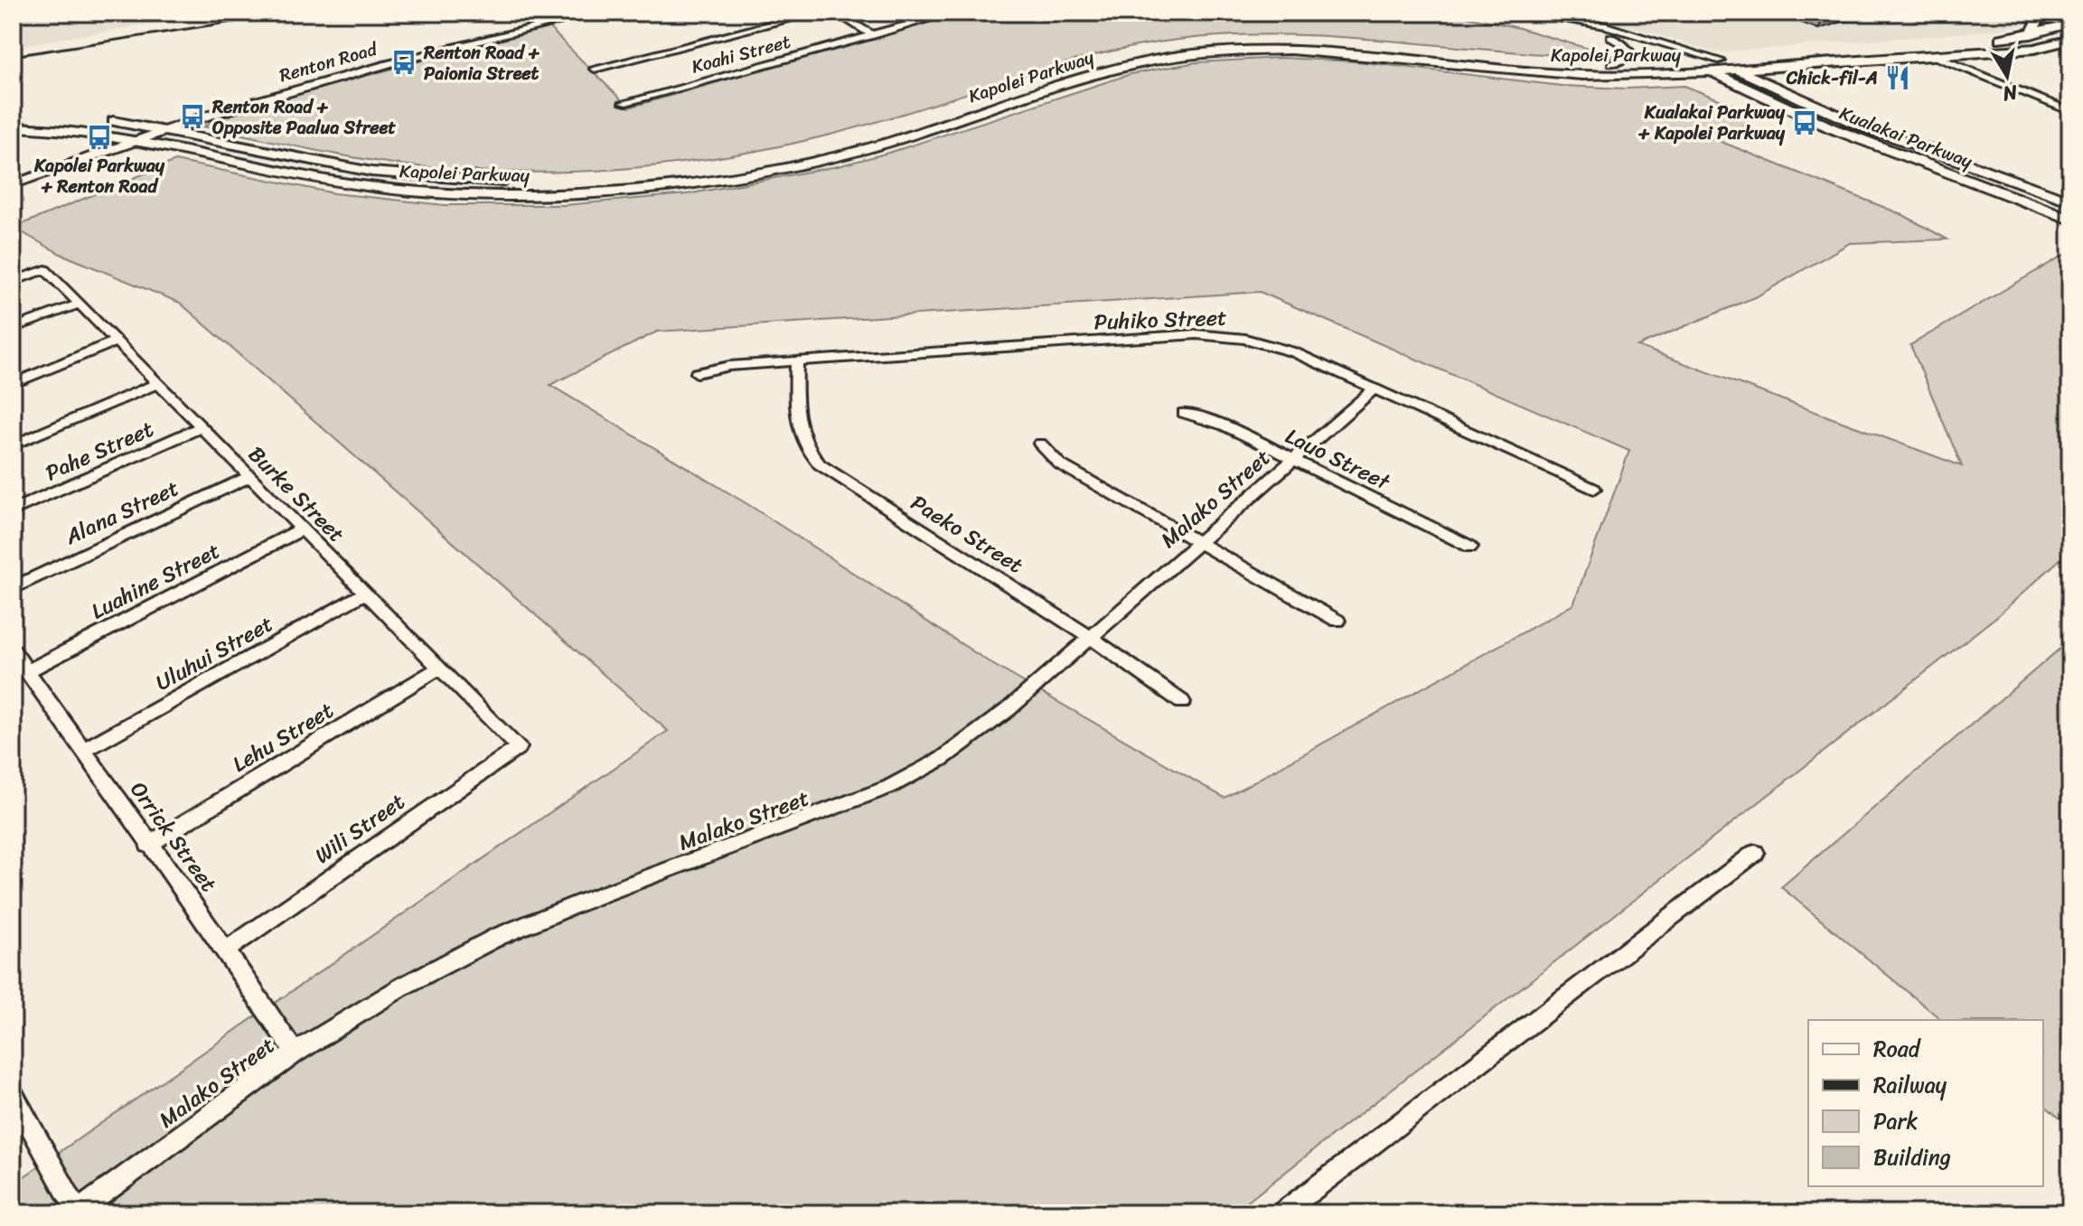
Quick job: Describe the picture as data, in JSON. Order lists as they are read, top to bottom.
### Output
{
  "streets": {
    "main road": ["Kapolei Parkway", "Kualakai Parkway"],
    "street": [
      "Koahi Street",
      "Renton Road",
      "Puhiko Street",
      "Pahe Street",
      "Lauo Street",
      "Burke Street",
      "Malako Street",
      "Alana Street",
      "Paeko Street",
      "Luahine Street",
      "Uluhui Street",
      "Lehu Street",
      "Wili Street",
      "Orrick Street"
    ]
  },
  "crossings": [
    ["Kapolei Parkway", "Renton Road"],
    ["Kapolei Parkway", "Kualakai Parkway"],
    ["Puhiko Street", "Malako Street"],
    ["Puhiko Street", "Paeko Street"],
    ["Pahe Street", "Burke Street"],
    ["Lauo Street", "Malako Street"],
    ["Burke Street", "Alana Street"],
    ["Burke Street", "Luahine Street"],
    ["Burke Street", "Uluhui Street"],
    ["Burke Street", "Lehu Street"],
    ["Burke Street", "Wili Street"],
    ["Malako Street", "Paeko Street"],
    ["Malako Street", "Orrick Street"],
    ["Luahine Street", "Orrick Street"],
    ["Uluhui Street", "Orrick Street"],
    ["Lehu Street", "Orrick Street"],
    ["Wili Street", "Orrick Street"]
  ],
  "places": {
    "bus stop": [
      "Renton Road + Paionia Street",
      "Renton Road + Opposite Paalua Street",
      "Kualakai Parkway + Kapolei Parkway",
      "Kapolei Parkway + Renton Road"
    ],
    "restaurant": ["Chick-fil-A"]
  },
  "legend": [
    "Road",
    "Railway",
    "Park",
    "Building"
  ],
  "north": "bottom"
}
